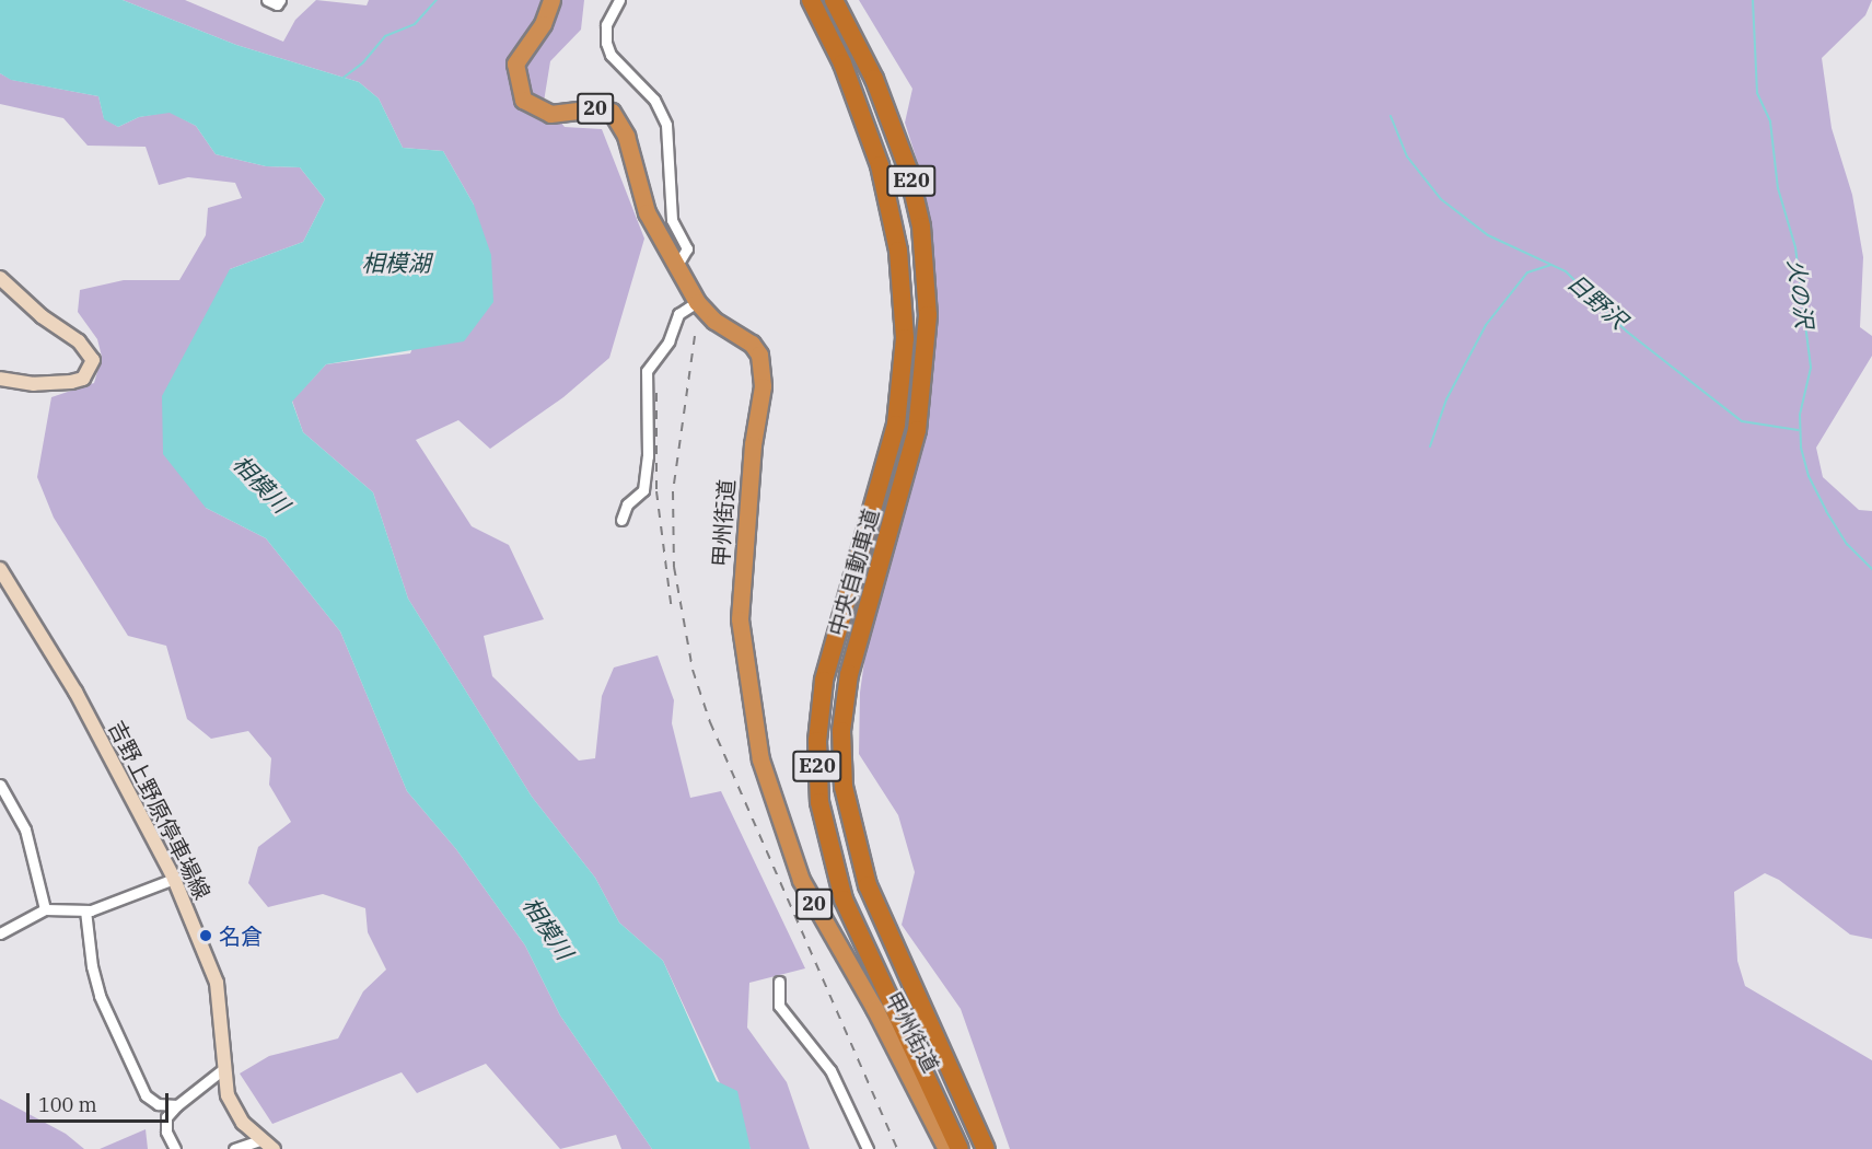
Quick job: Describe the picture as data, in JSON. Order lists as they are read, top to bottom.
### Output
{
  "streets": {
    "highway": [
      "20",
      "E20",
      "甲州街道",
      "中央自動車道"
    ],
    "main road": ["吉野上野原停車場線"]
  },
  "water": [
    "相模湖",
    "火の沢",
    "日野沢",
    "相模川"
  ],
  "places": ["名倉"],
  "scale_bar": "100 m"
}
